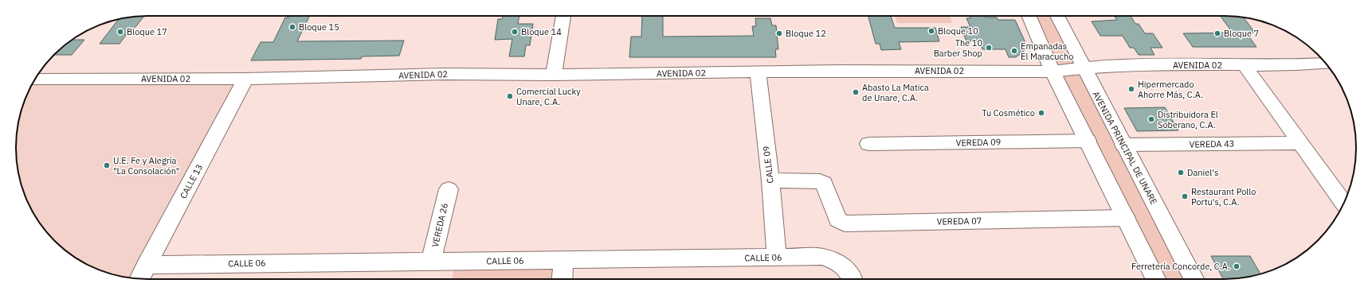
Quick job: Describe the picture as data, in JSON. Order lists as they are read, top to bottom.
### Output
{
  "streets": {
    "street": [
      "AVENIDA 02",
      "VEREDA 09",
      "VEREDA 43",
      "AVENIDA PRINCIPAL DE UNARE",
      "CALLE 09",
      "CALLE 13",
      "VEREDA 07",
      "VEREDA 26",
      "CALLE 06"
    ]
  },
  "crossings": [
    ["AVENIDA 02", "AVENIDA PRINCIPAL DE UNARE"],
    ["AVENIDA 02", "CALLE 09"],
    ["AVENIDA 02", "CALLE 13"],
    ["VEREDA 43", "AVENIDA PRINCIPAL DE UNARE"],
    ["CALLE 09", "VEREDA 07"],
    ["CALLE 09", "CALLE 06"],
    ["CALLE 13", "CALLE 06"],
    ["VEREDA 26", "CALLE 06"]
  ],
  "places": [
    "Bloque 15",
    "Bloque 10",
    "Bloque 17",
    "Bloque 14",
    "Bloque 12",
    "Bloque 7",
    "The 10 Barber Shop",
    "Empanadas El Maracucho",
    "Hipermercado Ahorre Más, C.A.",
    "Abasto La Matica de Unare, C.A.",
    "Comercial Lucky Unare, C.A.",
    "Tu Cosmético",
    "Distribuidora El Soberano, C.A.",
    "U.E. Fe y Alegría \"La Consolación\"",
    "Daniel's",
    "Restaurant Pollo Portu's, C.A.",
    "Ferretería Concorde, C.A."
  ]
}
